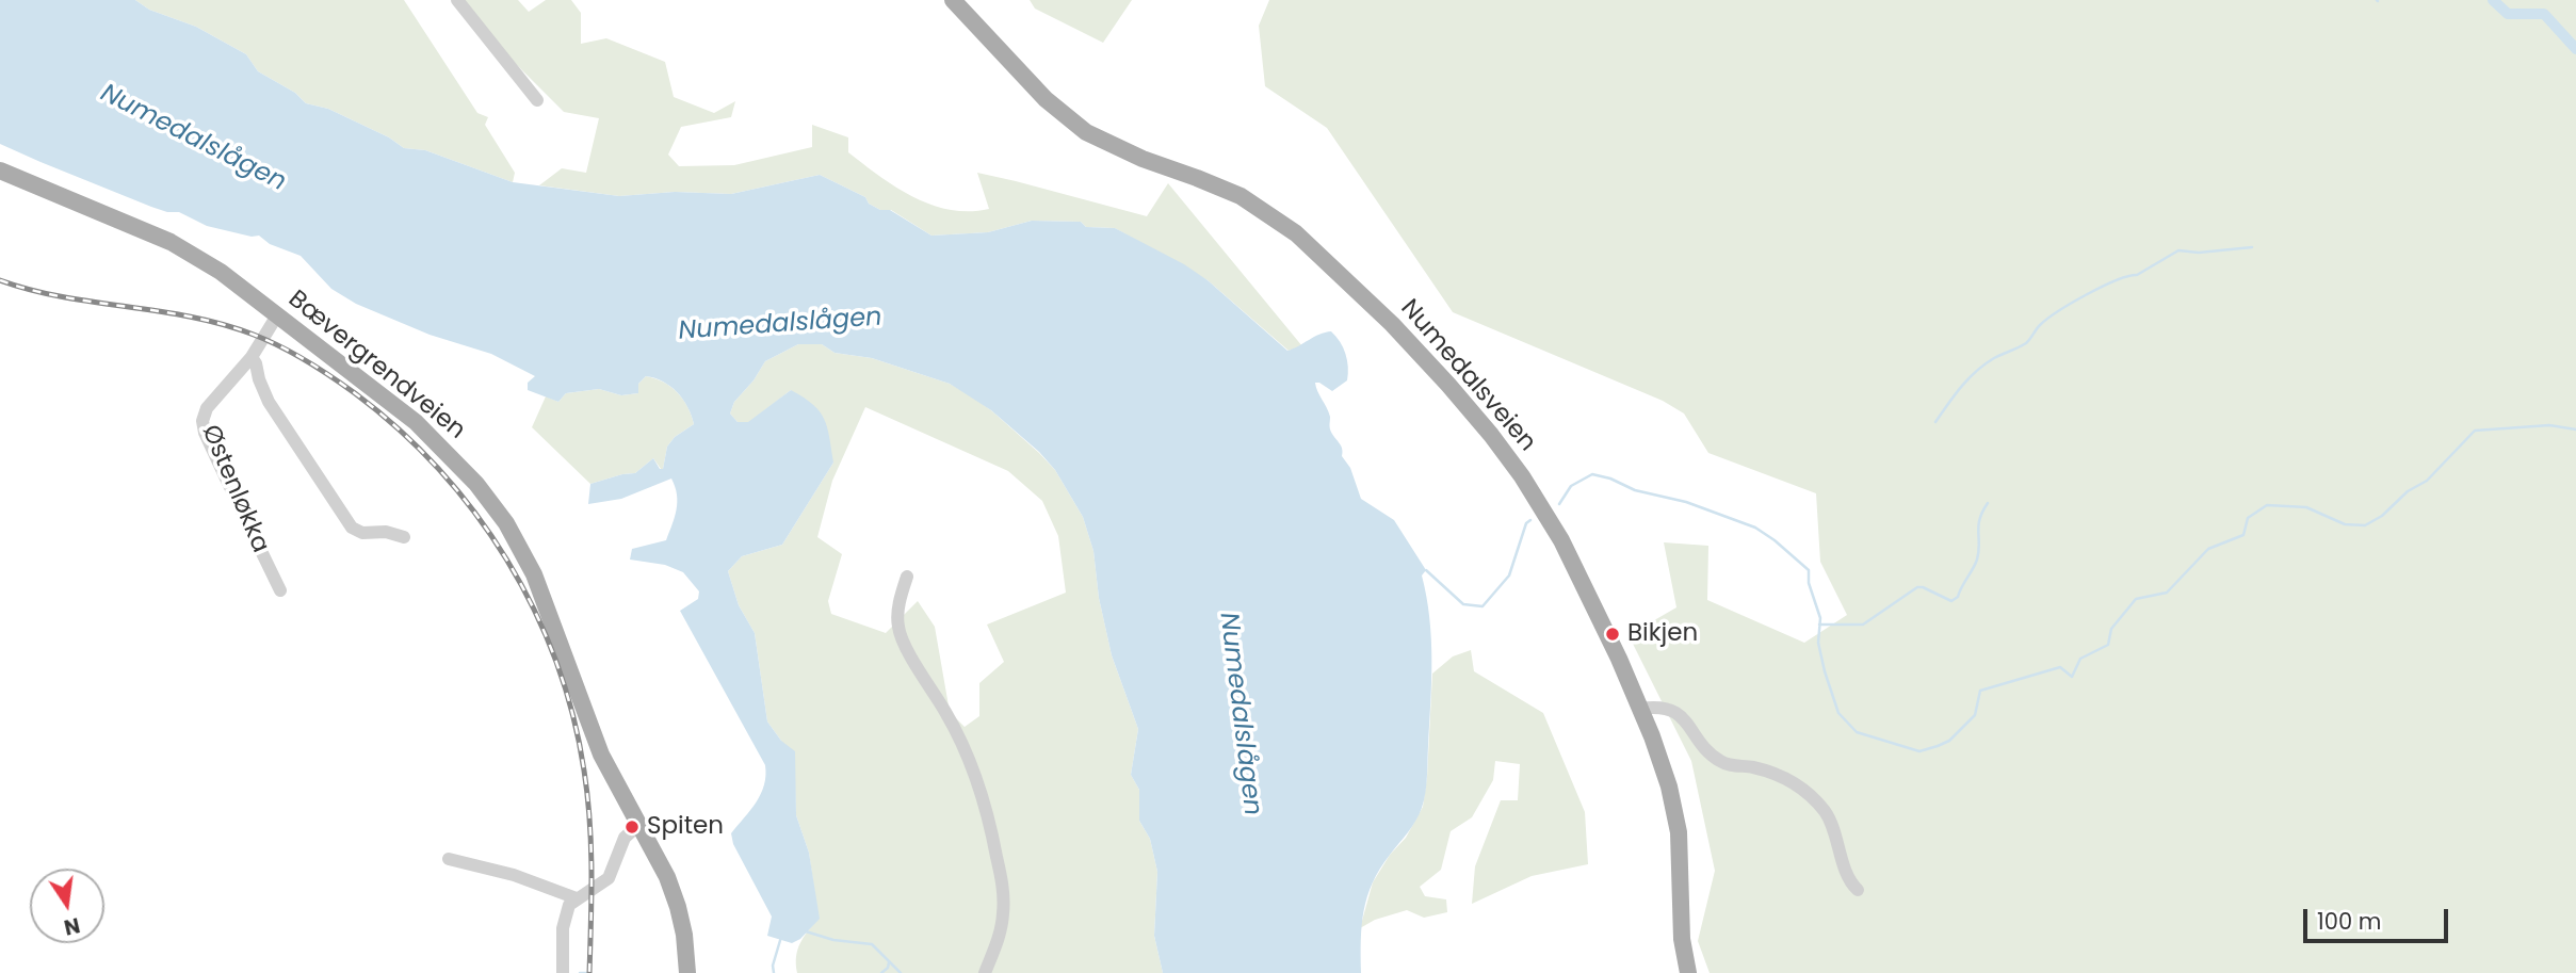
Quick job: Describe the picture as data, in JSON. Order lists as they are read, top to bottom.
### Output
{
  "streets": {
    "main road": ["Bævergrendveien", "Numedalsveien"],
    "street": ["Østenløkka"]
  },
  "crossings": [
    ["Bævergrendveien", "Østenløkka"]
  ],
  "water": ["Numedalslågen"],
  "places": ["Bikjen", "Spiten"],
  "scale_bar": "100 m",
  "north": "bottom"
}
